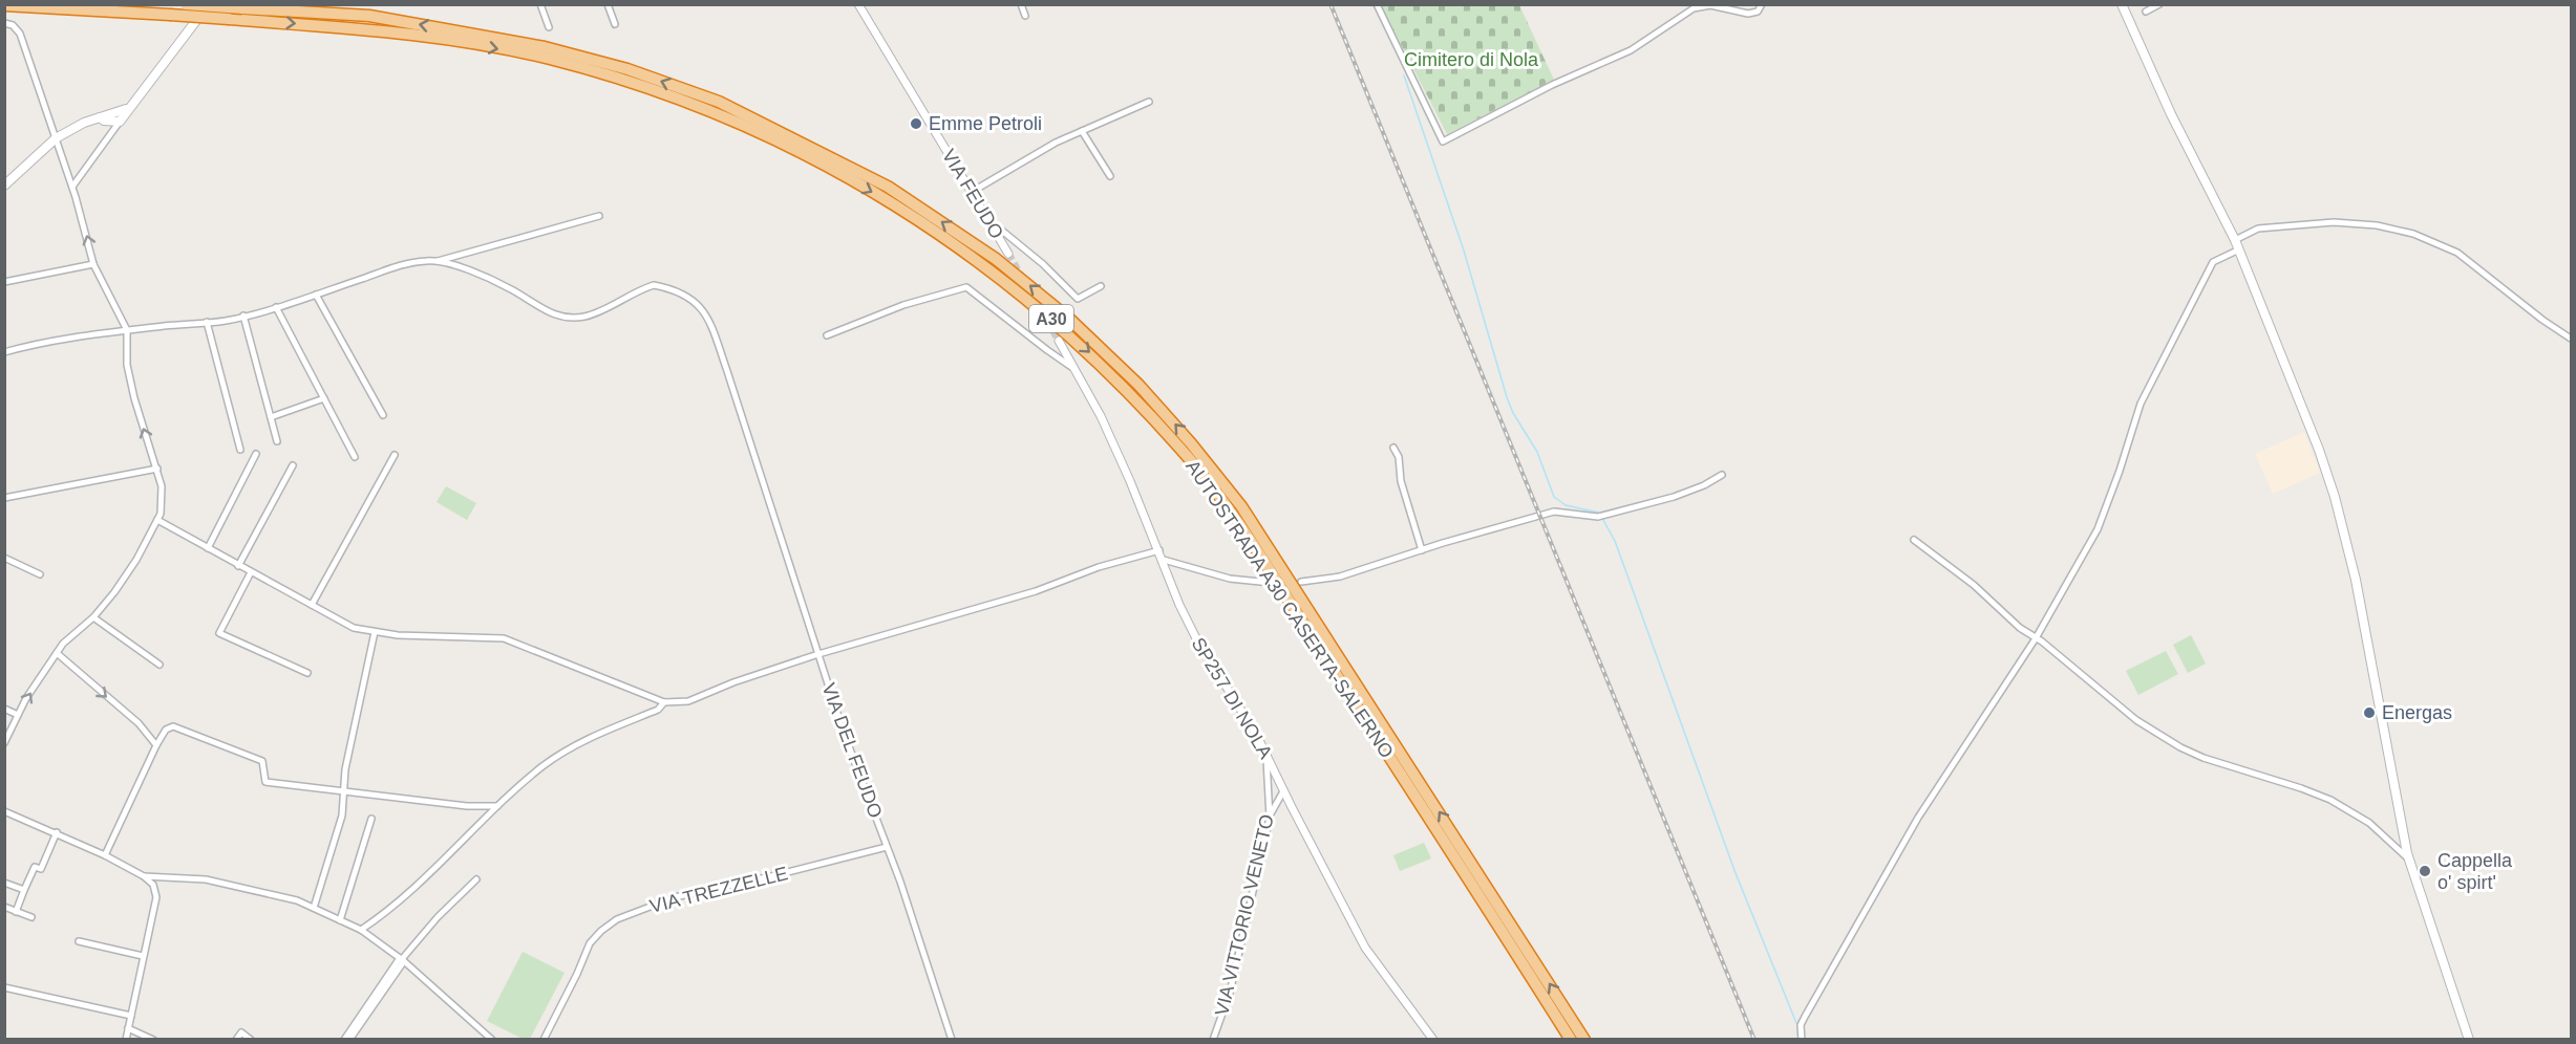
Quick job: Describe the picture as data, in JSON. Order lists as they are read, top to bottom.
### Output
{
  "streets": {
    "highway": ["A30", "AUTOSTRADA A30 CASERTA-SALERNO"],
    "street": [
      "VIA FEUDO",
      "SP257 DI NOLA",
      "VIA DEL FEUDO",
      "VIA TREZZELLE",
      "VIA VITTORIO VENETO"
    ]
  },
  "crossings": [
    ["SP257 DI NOLA", "VIA VITTORIO VENETO"],
    ["VIA DEL FEUDO", "VIA TREZZELLE"]
  ],
  "parks": ["Cimitero di Nola"],
  "places": ["Emme Petroli", "Energas", "Cappella o' spirt'"]
}
